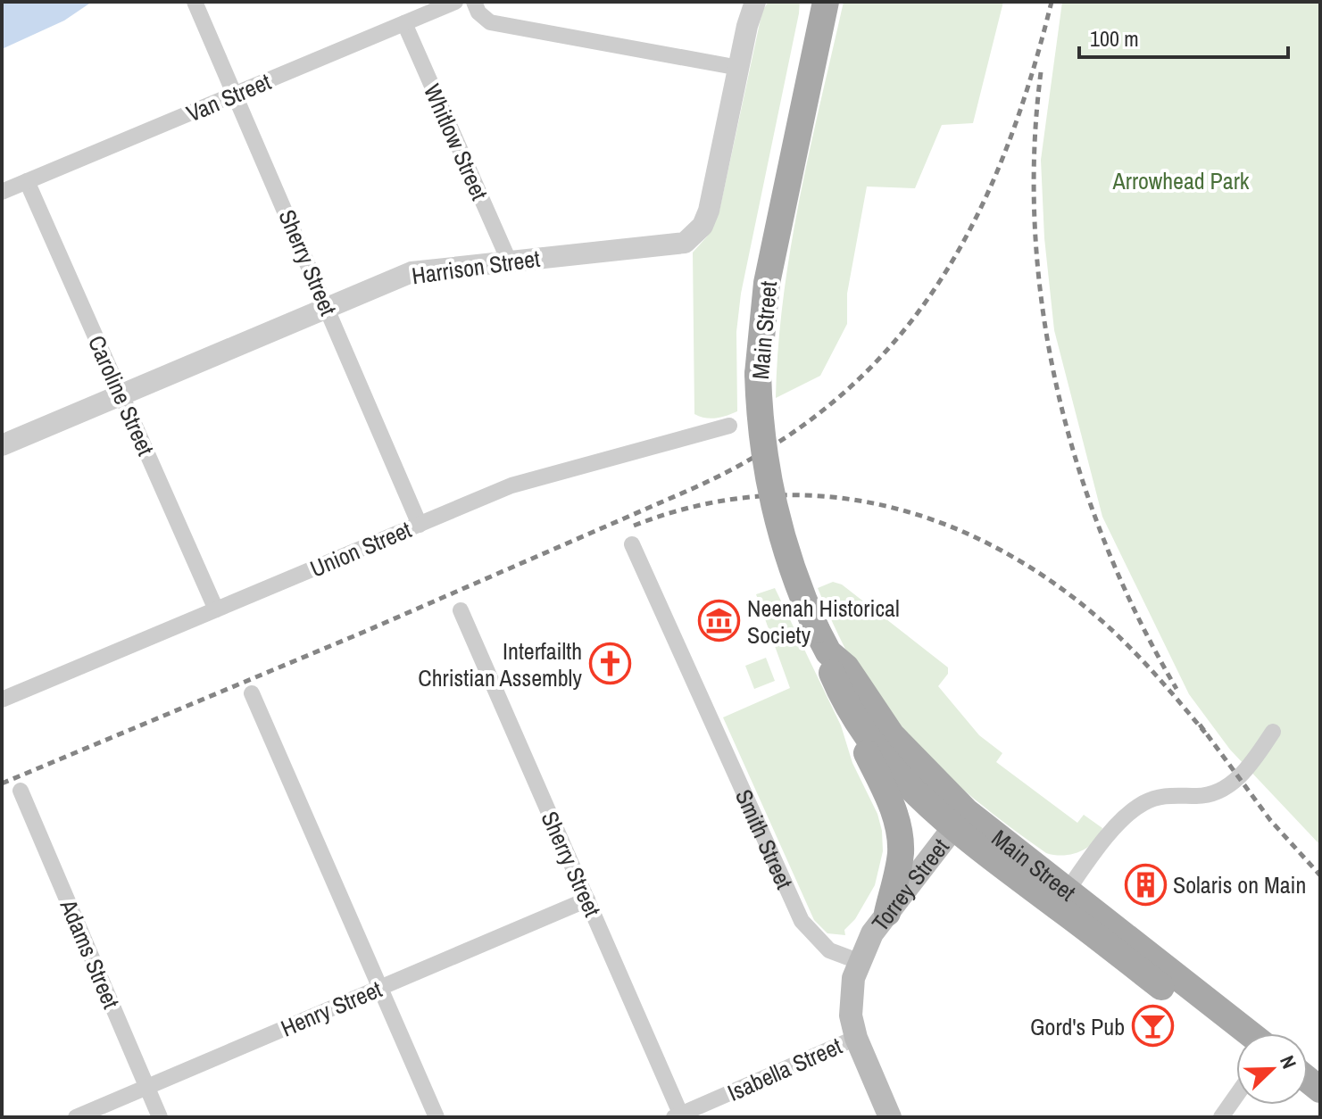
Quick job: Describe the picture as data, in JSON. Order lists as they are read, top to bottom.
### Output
{
  "streets": {
    "main road": ["Main Street", "Torrey Street"],
    "street": [
      "Van Street",
      "Whitlow Street",
      "Sherry Street",
      "Harrison Street",
      "Caroline Street",
      "Union Street",
      "Smith Street",
      "Adams Street",
      "Henry Street",
      "Isabella Street"
    ]
  },
  "crossings": [
    ["Van Street", "Whitlow Street"],
    ["Van Street", "Sherry Street"],
    ["Van Street", "Caroline Street"],
    ["Whitlow Street", "Harrison Street"],
    ["Sherry Street", "Harrison Street"],
    ["Sherry Street", "Union Street"],
    ["Sherry Street", "Henry Street"],
    ["Sherry Street", "Isabella Street"],
    ["Harrison Street", "Caroline Street"],
    ["Main Street", "Torrey Street"],
    ["Caroline Street", "Union Street"],
    ["Smith Street", "Torrey Street"],
    ["Adams Street", "Henry Street"]
  ],
  "parks": ["Arrowhead Park"],
  "places": {
    "museum": ["Neenah Historical Society"],
    "church": ["Interfailth Christian Assembly"],
    "building": ["Solaris on Main"],
    "bar": ["Gord's Pub"]
  },
  "scale_bar": "100 m",
  "north": "top right"
}
